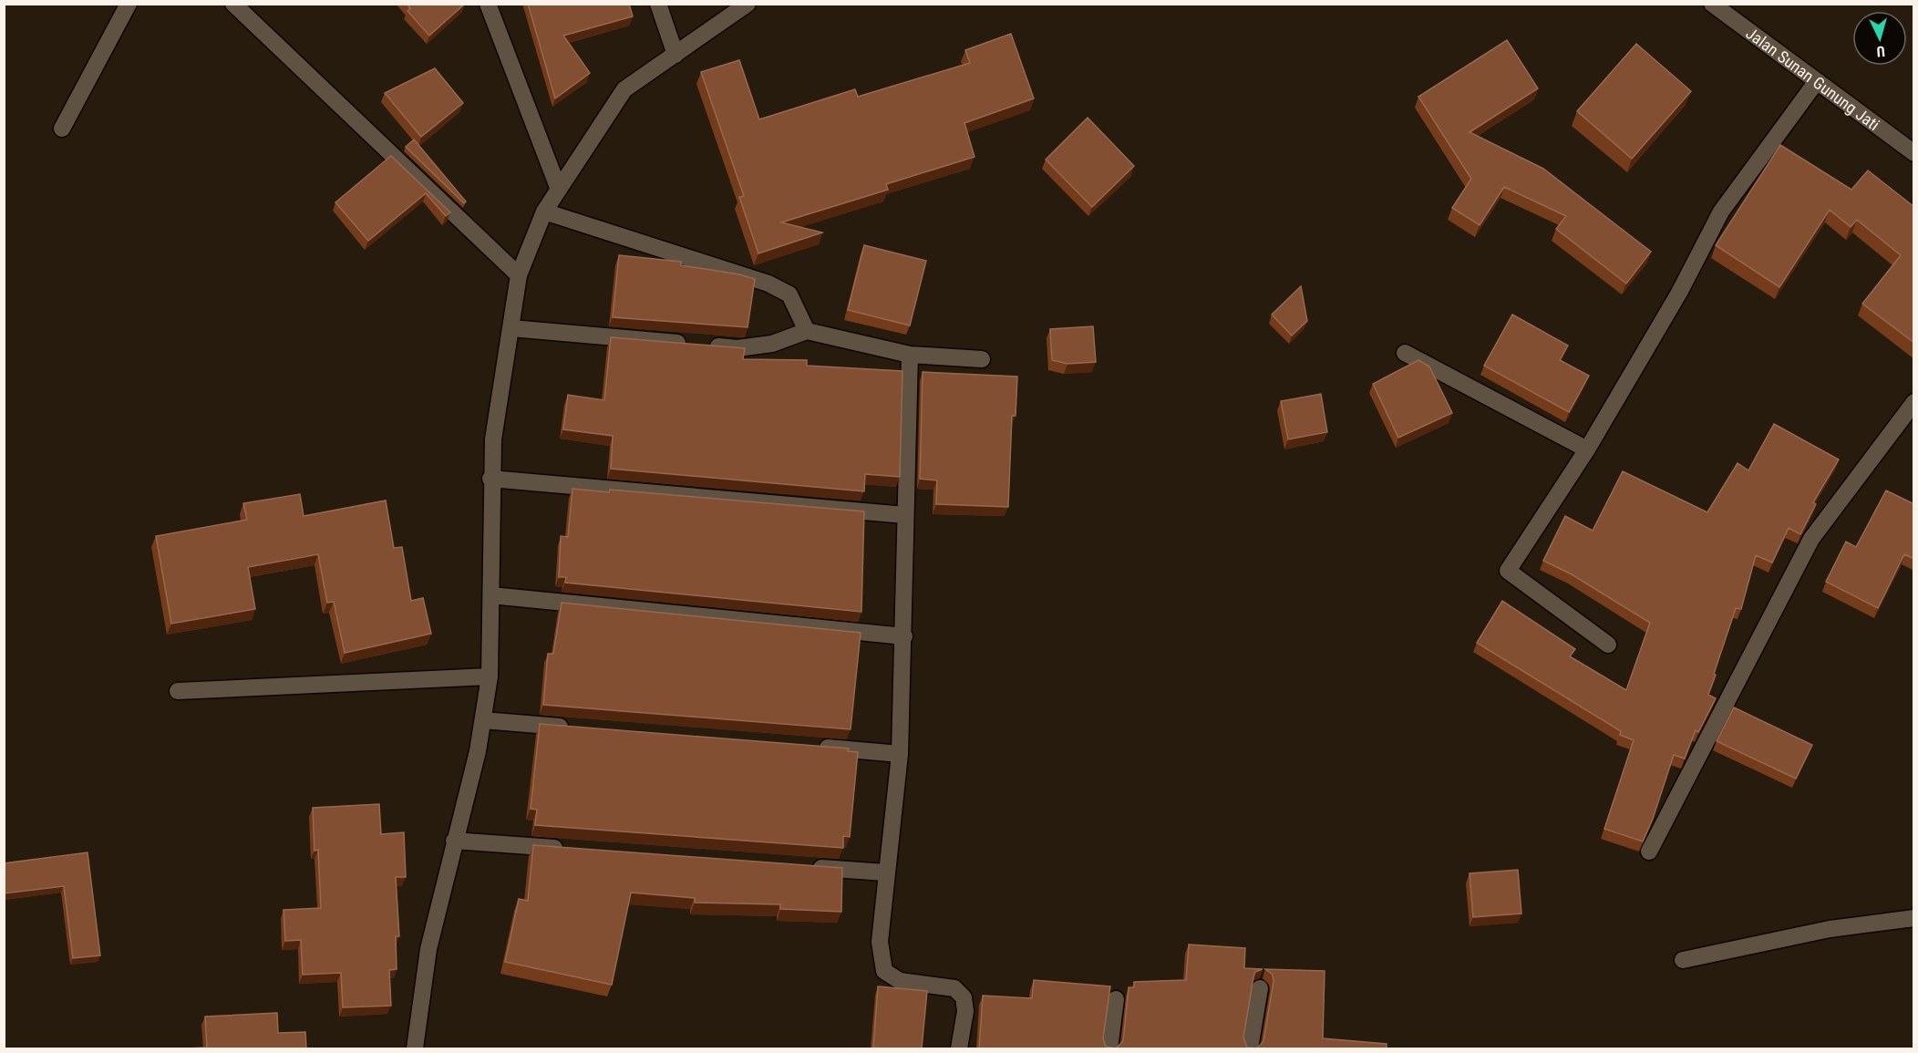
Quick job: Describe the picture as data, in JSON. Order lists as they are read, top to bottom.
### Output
{
  "streets": {
    "street": ["Jalan Sunan Gunung Jati"]
  },
  "north": "bottom"
}
